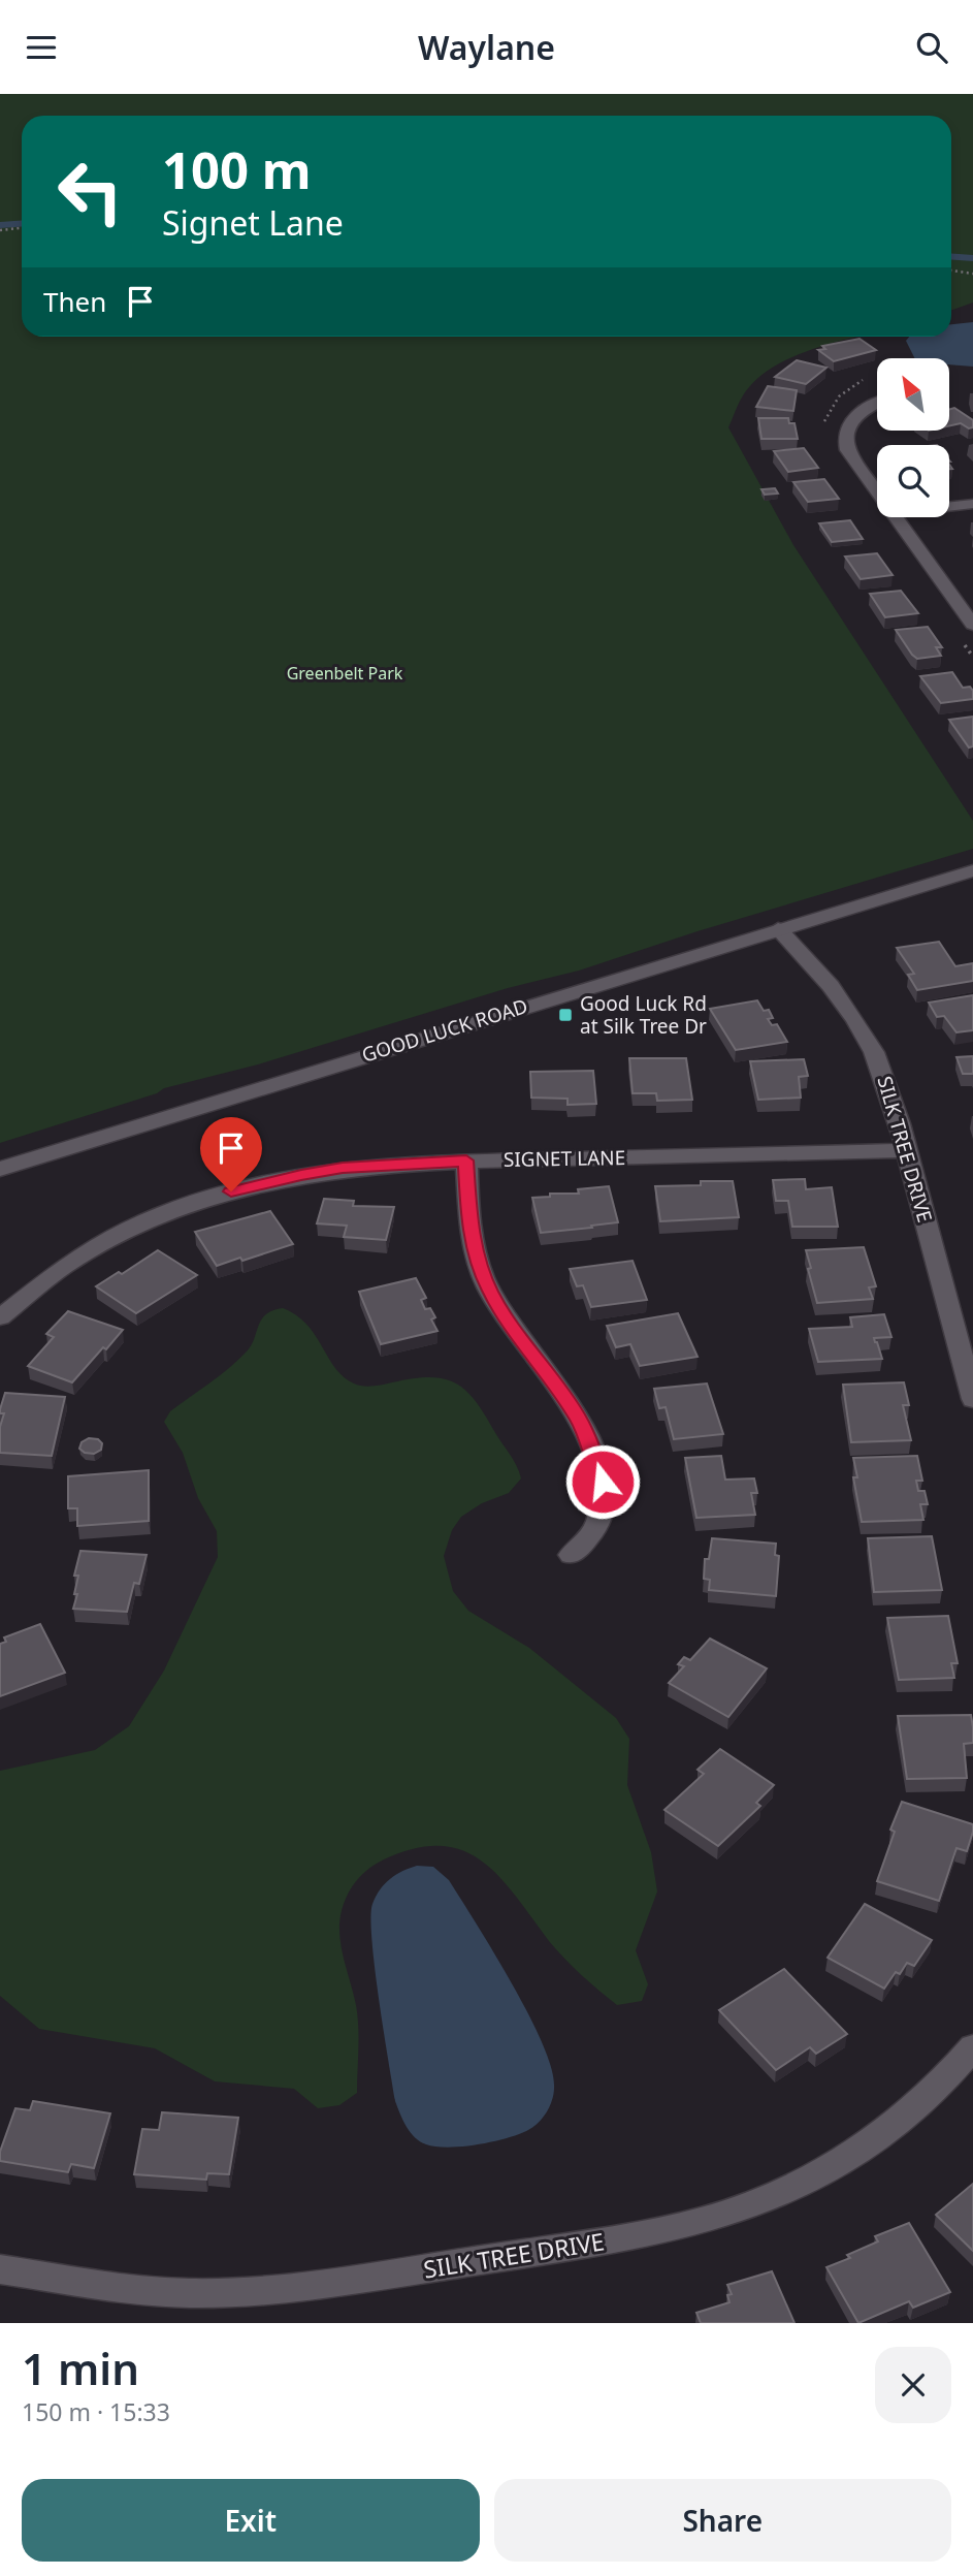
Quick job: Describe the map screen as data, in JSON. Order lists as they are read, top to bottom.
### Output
{
  "streets": {
    "street": ["GOOD LUCK ROAD", "SILK TREE DRIVE", "SIGNET LANE"]
  },
  "crossings": [
    ["GOOD LUCK ROAD", "SILK TREE DRIVE"],
    ["SILK TREE DRIVE", "SIGNET LANE"]
  ],
  "parks": ["Greenbelt Park"],
  "places": {
    "transit": ["Good Luck Rd at Silk Tree Dr"]
  },
  "north": "top left",
  "page": {
    "header": "Waylane",
    "turn": ["100 m", "Signet Lane"],
    "then": "Then",
    "heading": ["1 min", "150 m · 15:33"],
    "buttons": ["Exit", "Share"]
  }
}
